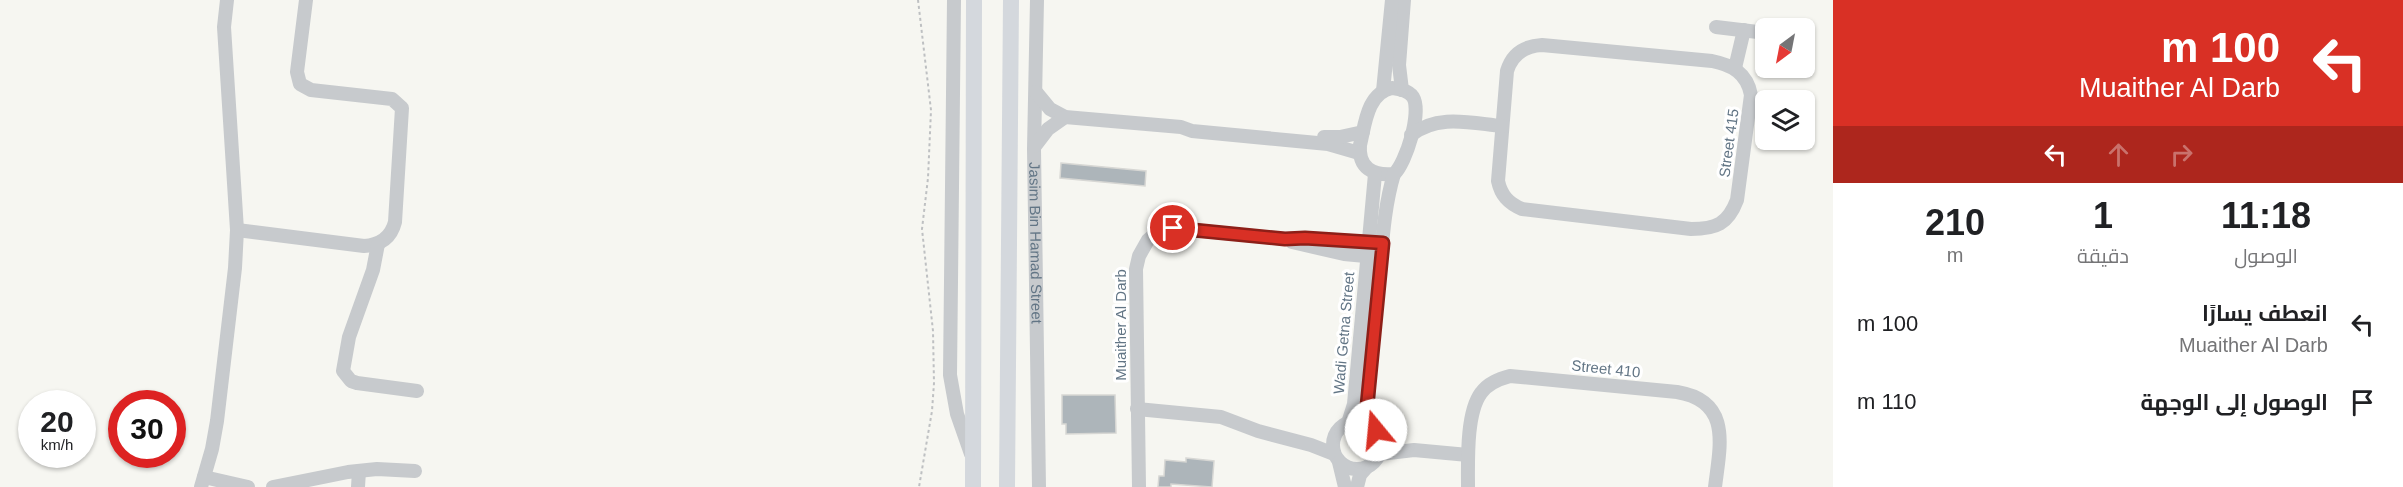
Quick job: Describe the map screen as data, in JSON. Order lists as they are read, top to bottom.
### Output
{
  "streets": {
    "main road": ["Jasim Bin Hamad Street"],
    "street": [
      "Street 415",
      "Muaither Al Darb",
      "Wadi Getna Street",
      "Street 410"
    ]
  },
  "crossings": [
    ["Muaither Al Darb", "Wadi Getna Street"]
  ],
  "north": "bottom left",
  "page": {
    "turn": ["100 m", "Muaither Al Darb"],
    "eta": [
      "11:18",
      "الوصول",
      "1",
      "دقيقة",
      "210",
      "m"
    ],
    "list": [
      {
        "name": "انعطف يسارًا",
        "note": "Muaither Al Darb",
        "value": "100 m"
      },
      {
        "name": "الوصول إلى الوجهة",
        "value": "110 m"
      }
    ],
    "speed": "20 km/h",
    "limit": "30"
  }
}
